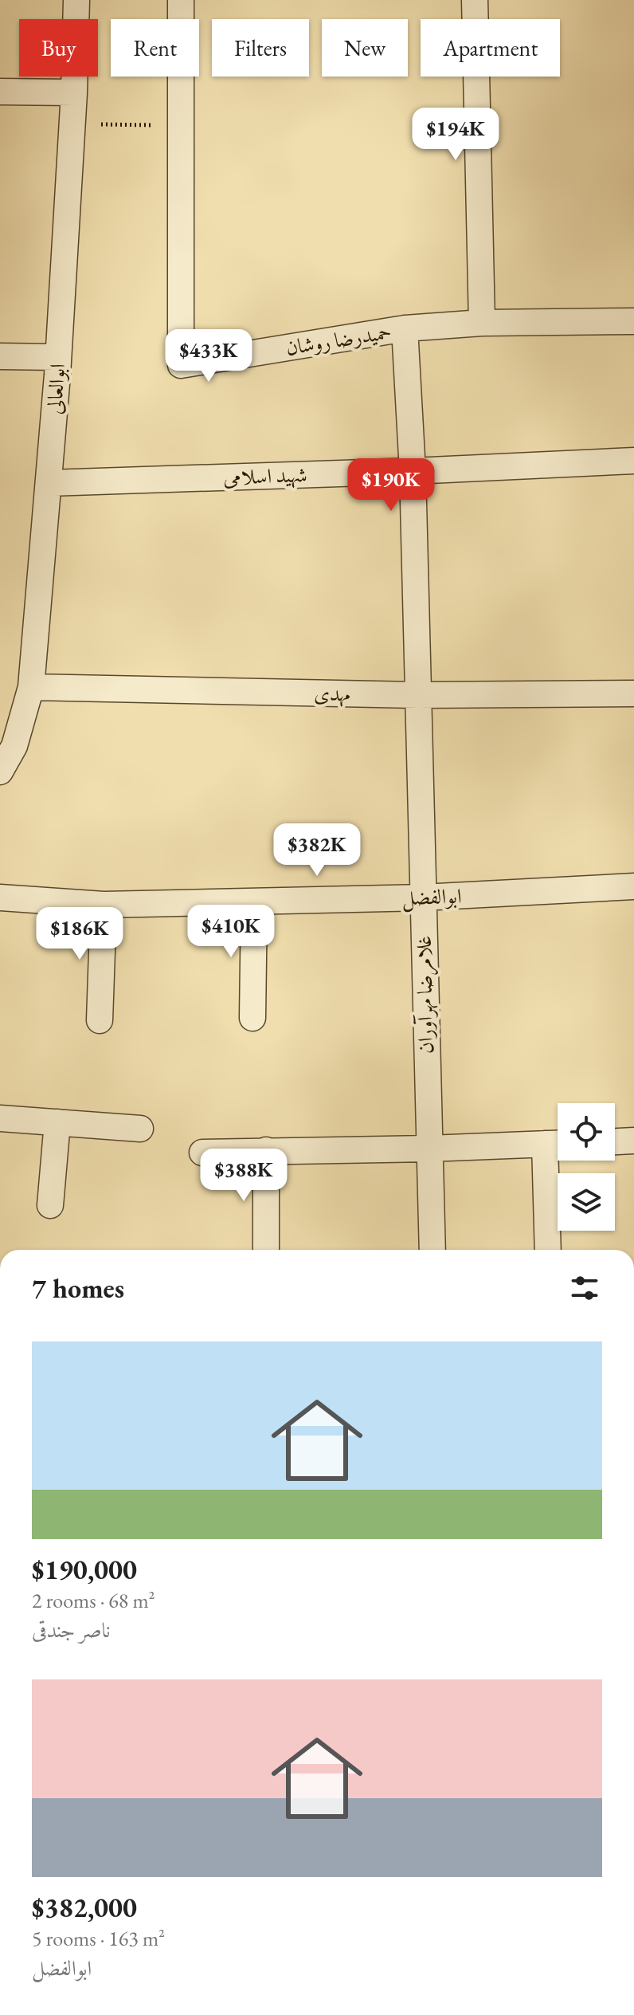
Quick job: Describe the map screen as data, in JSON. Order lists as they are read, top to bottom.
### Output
{
  "streets": {
    "street": [
      "حمیدرضا روشان",
      "ابوالعالی",
      "شهید اسلامی",
      "مهدی",
      "ابوالفضل",
      "غلامرضا مهرآوران"
    ]
  },
  "crossings": [
    ["حمیدرضا روشان", "غلامرضا مهرآوران"],
    ["ابوالعالی", "شهید اسلامی"],
    ["ابوالعالی", "مهدی"],
    ["شهید اسلامی", "غلامرضا مهرآوران"],
    ["مهدی", "غلامرضا مهرآوران"],
    ["ابوالفضل", "غلامرضا مهرآوران"]
  ],
  "page": {
    "chip": [
      "Buy",
      "Rent",
      "Filters",
      "New",
      "Apartment"
    ],
    "price": [
      "$194K",
      "$433K",
      "$190K",
      "$382K",
      "$410K",
      "$186K",
      "$388K"
    ],
    "heading": "7 homes",
    "list": [
      {
        "name": "$190,000",
        "note": "2 rooms · 68 m² · ناصر جندقی"
      },
      {
        "name": "$382,000",
        "note": "5 rooms · 163 m² · ابوالفضل"
      }
    ]
  }
}
